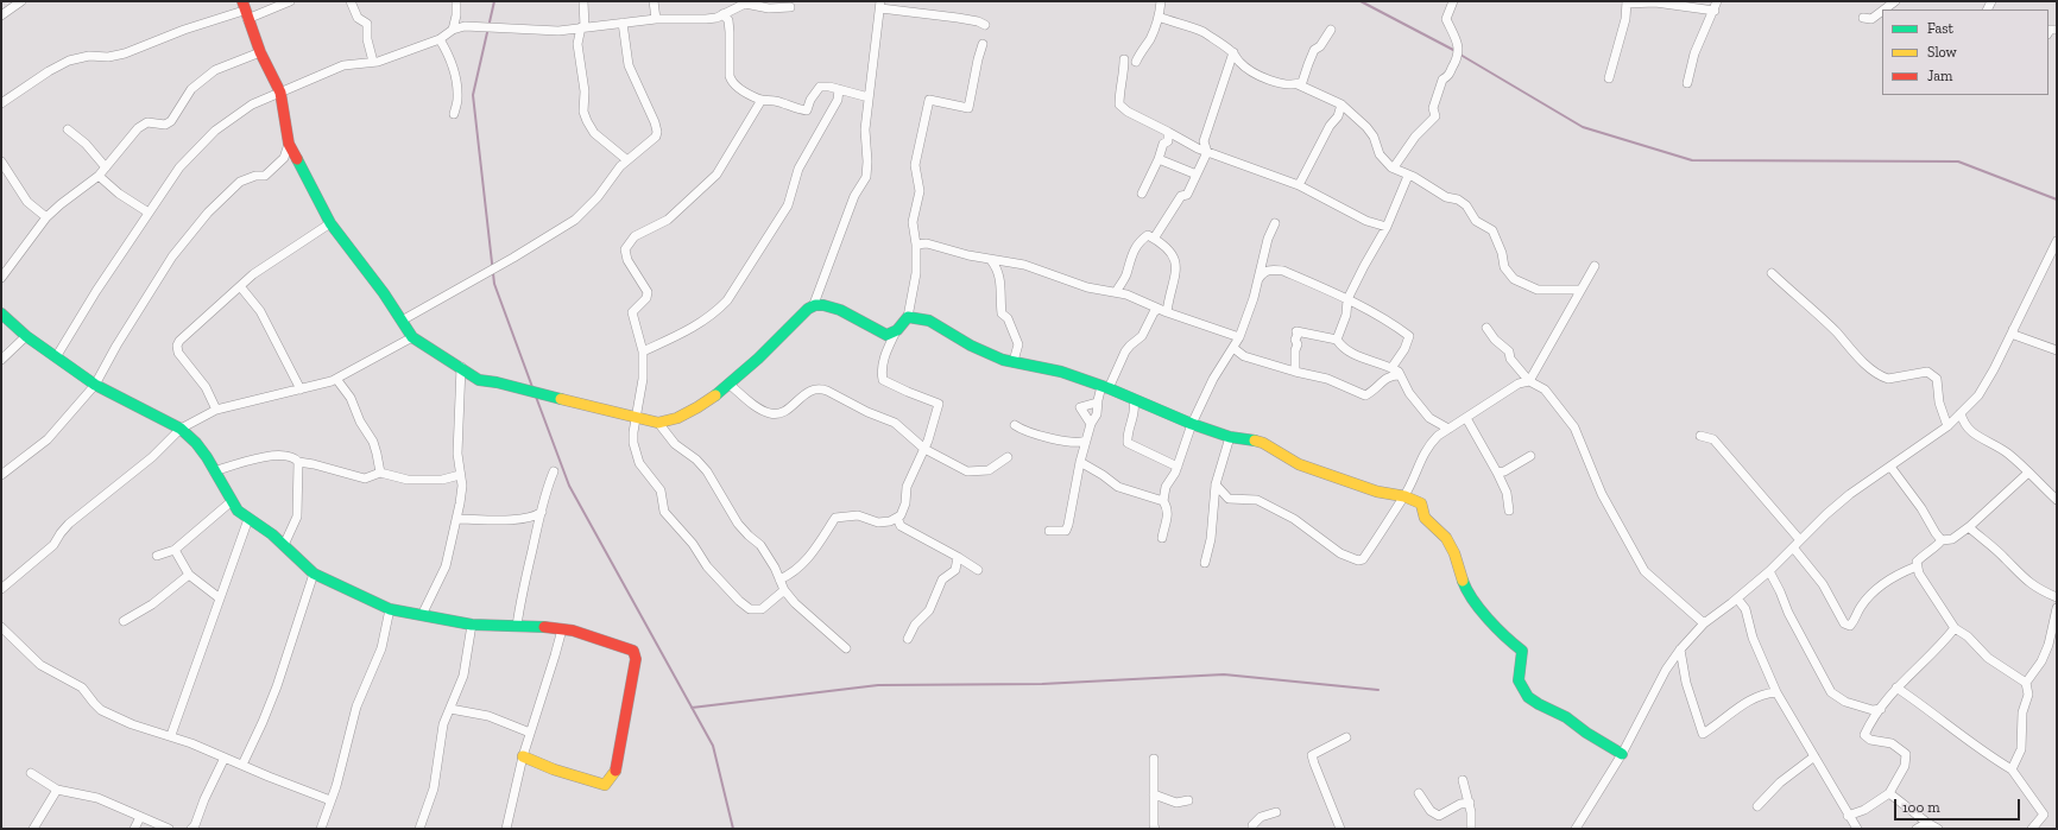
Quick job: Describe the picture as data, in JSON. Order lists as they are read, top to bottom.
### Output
{
  "legend": ["Fast", "Slow", "Jam"],
  "scale_bar": "100 m"
}
